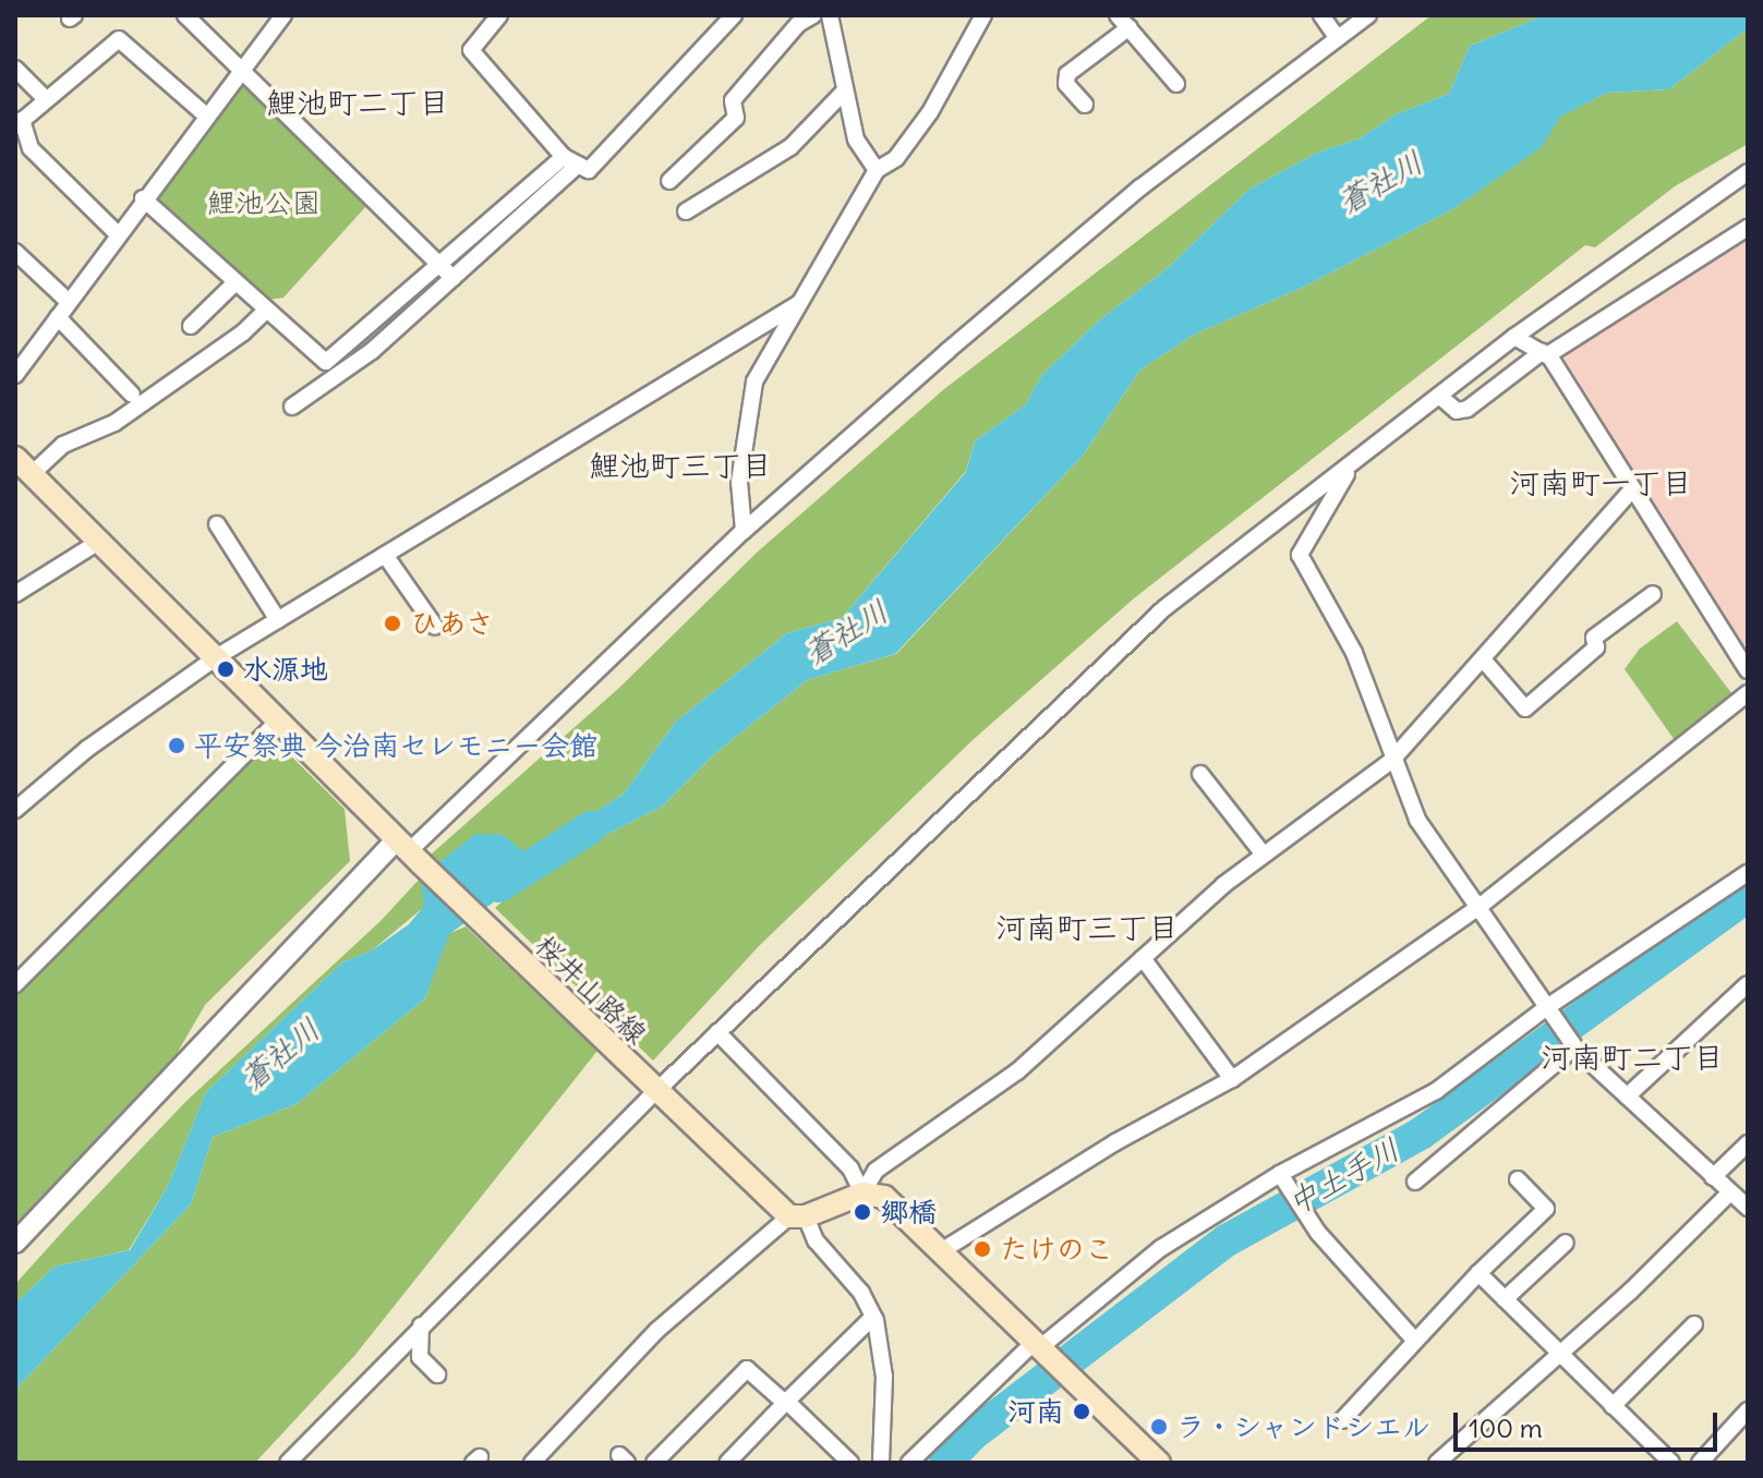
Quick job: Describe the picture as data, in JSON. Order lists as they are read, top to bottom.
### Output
{
  "streets": {
    "main road": ["桜井山路線"]
  },
  "districts": [
    "鯉池町二丁目",
    "鯉池町三丁目",
    "河南町一丁目",
    "河南町三丁目",
    "河南町二丁目"
  ],
  "water": ["蒼社川", "中土手川"],
  "parks": ["鯉池公園"],
  "places": [
    "ひあさ",
    "水源地",
    "平安祭典 今治南セレモニー会館",
    "郷橋",
    "たけのこ",
    "河南",
    "ラ・シャンドシエル"
  ],
  "scale_bar": "100 m"
}
